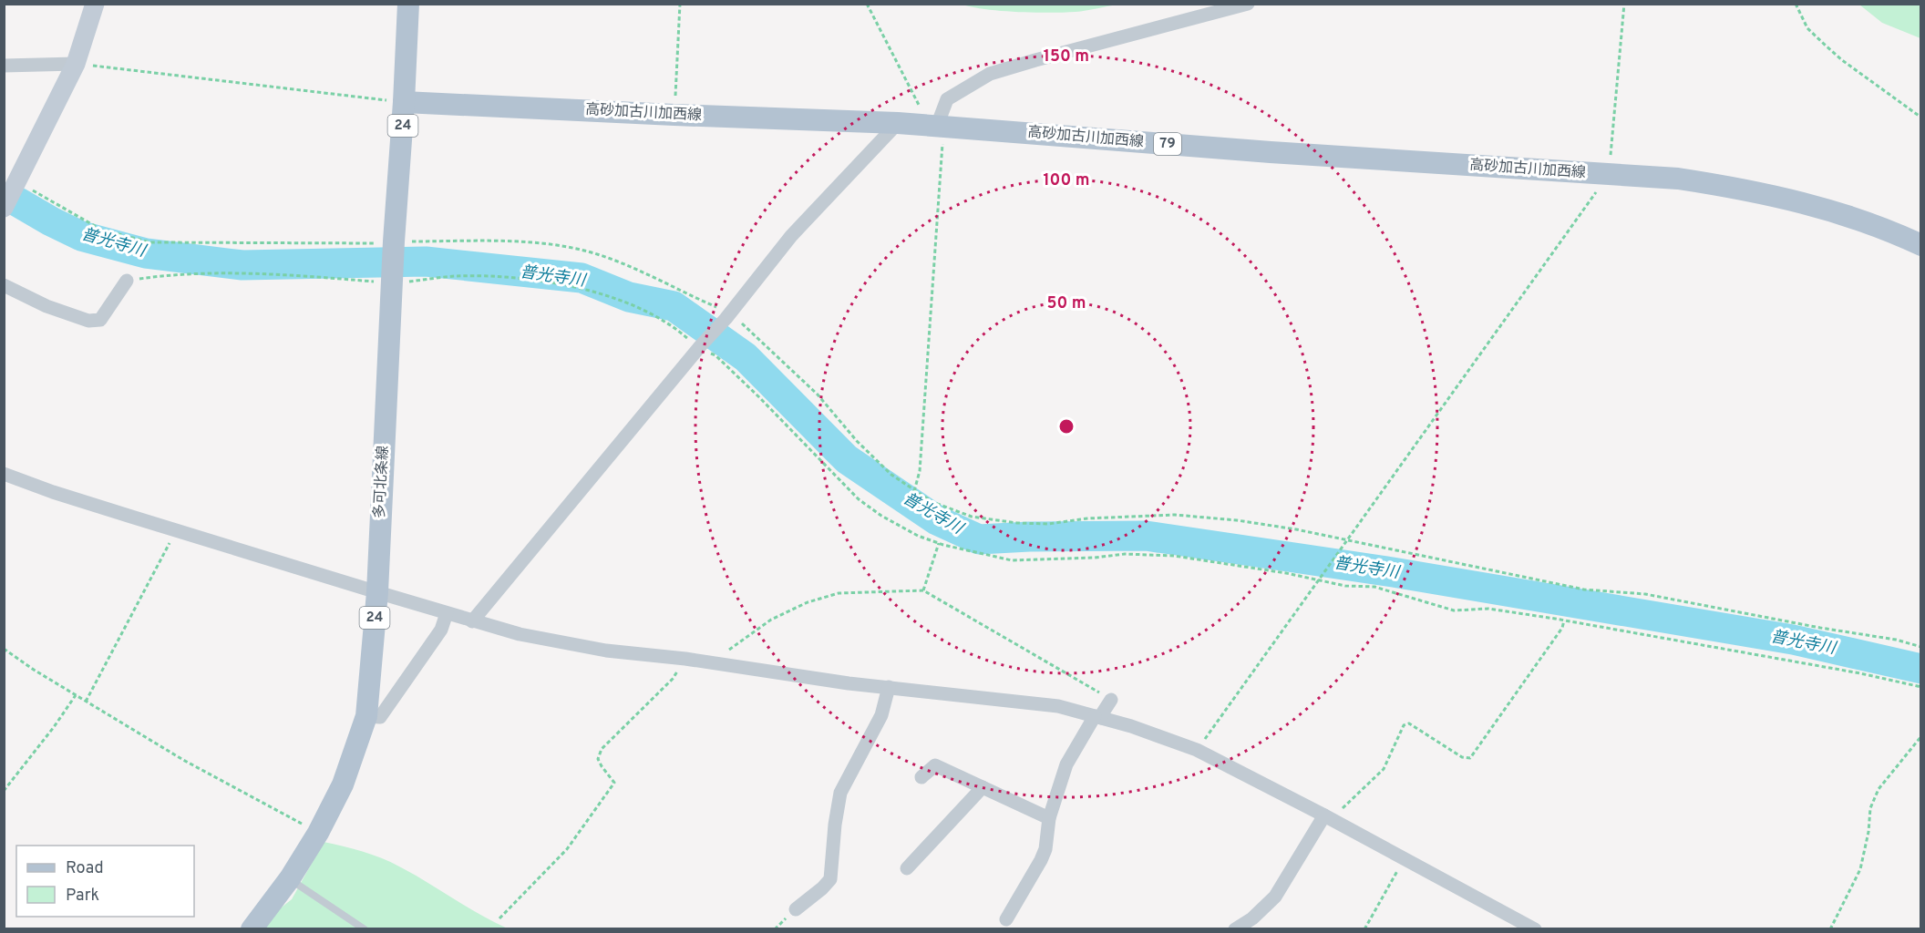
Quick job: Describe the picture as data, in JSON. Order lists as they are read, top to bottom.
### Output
{
  "streets": {
    "main road": [
      "高砂加古川加西線",
      "24",
      "79",
      "多可北条線"
    ]
  },
  "crossings": [
    ["高砂加古川加西線", "多可北条線"]
  ],
  "water": ["普光寺川"],
  "legend": ["Road", "Park"],
  "rings": ["150 m", "100 m", "50 m"]
}
